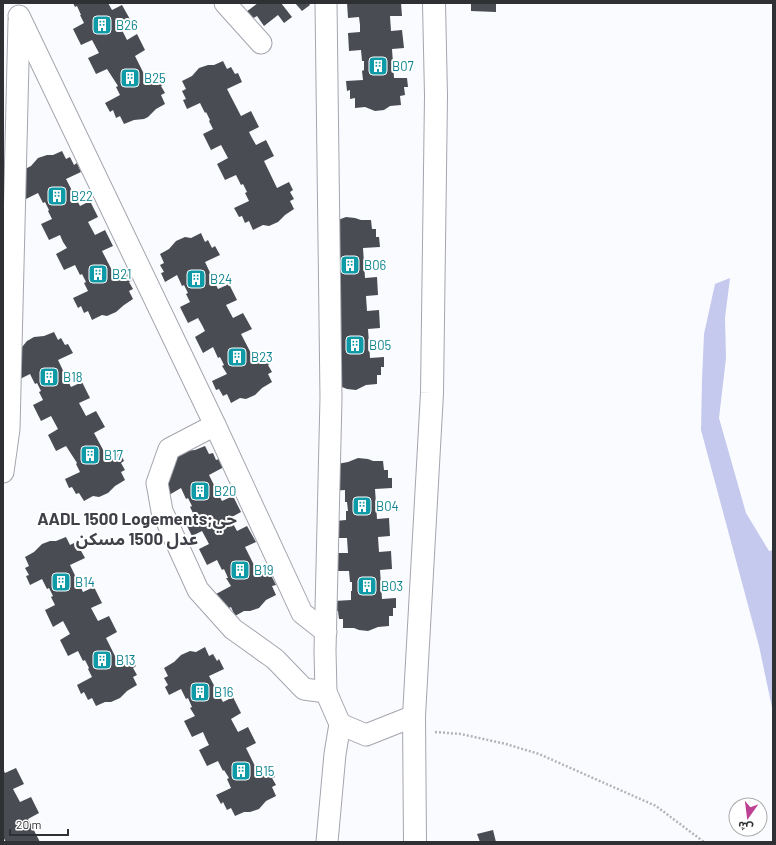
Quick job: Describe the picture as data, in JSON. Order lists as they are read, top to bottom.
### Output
{
  "districts": ["AADL 1500 Logements;حي عدل 1500 مسكن"],
  "places": {
    "building": [
      "B26",
      "B07",
      "B25",
      "B22",
      "B06",
      "B21",
      "B24",
      "B05",
      "B23",
      "B18",
      "B17",
      "B20",
      "B04",
      "B19",
      "B14",
      "B03",
      "B13",
      "B16",
      "B15"
    ]
  },
  "scale_bar": "20 m",
  "north": "bottom"
}
